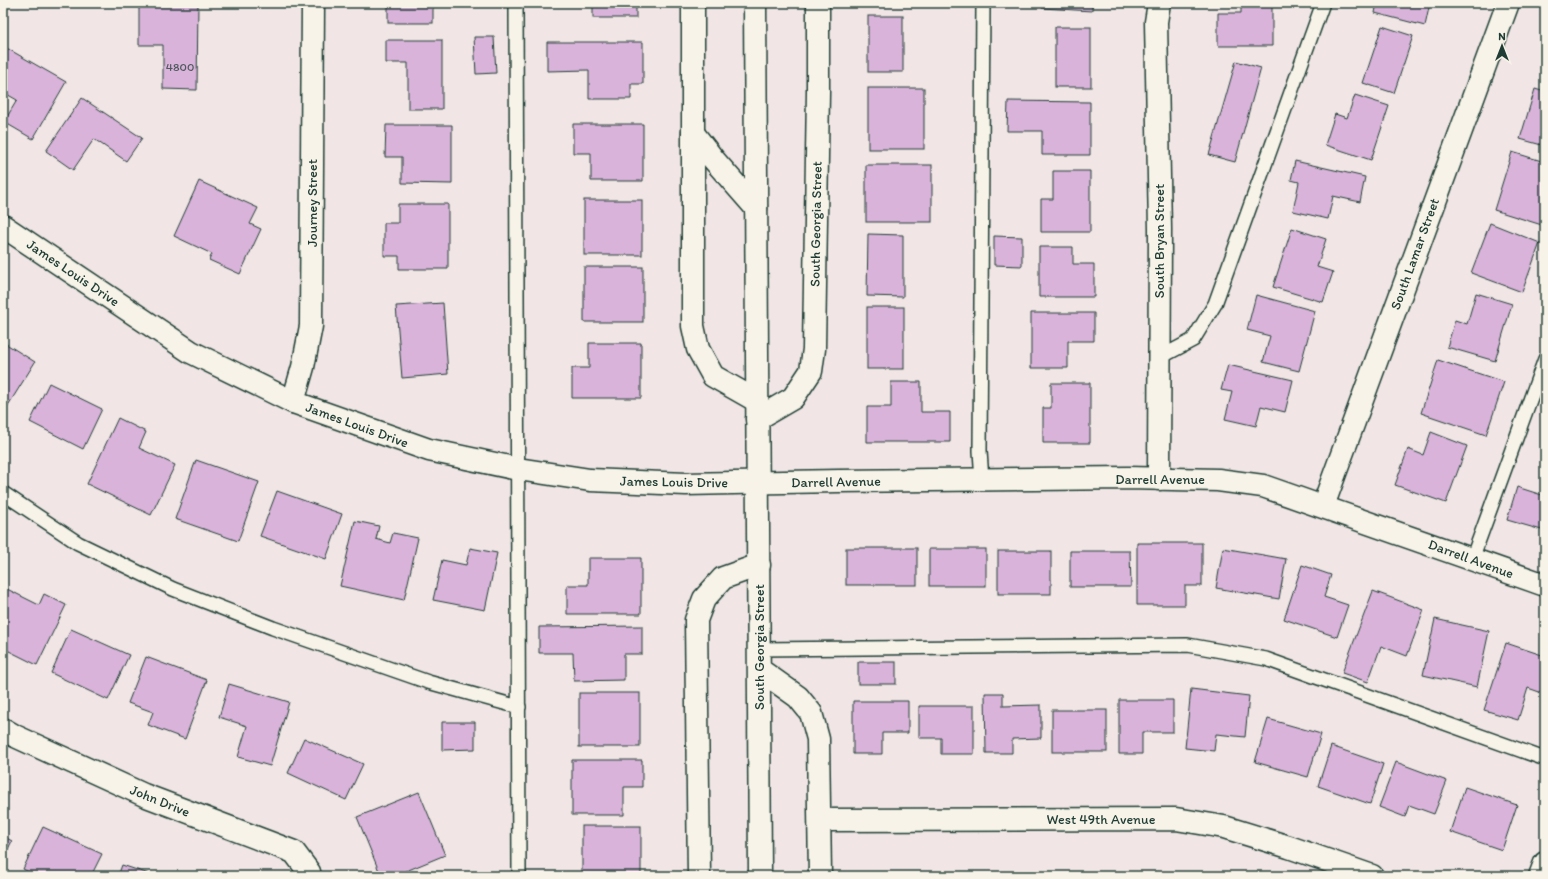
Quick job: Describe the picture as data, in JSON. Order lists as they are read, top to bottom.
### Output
{
  "streets": {
    "street": [
      "Journey Street",
      "South Georgia Street",
      "South Bryan Street",
      "South Lamar Street",
      "James Louis Drive",
      "Darrell Avenue",
      "John Drive",
      "West 49th Avenue"
    ]
  },
  "crossings": [
    ["Journey Street", "James Louis Drive"],
    ["South Georgia Street", "James Louis Drive"],
    ["South Georgia Street", "Darrell Avenue"],
    ["South Bryan Street", "Darrell Avenue"],
    ["South Lamar Street", "Darrell Avenue"],
    ["James Louis Drive", "Darrell Avenue"]
  ],
  "house_numbers": ["4800"],
  "north": "top"
}
